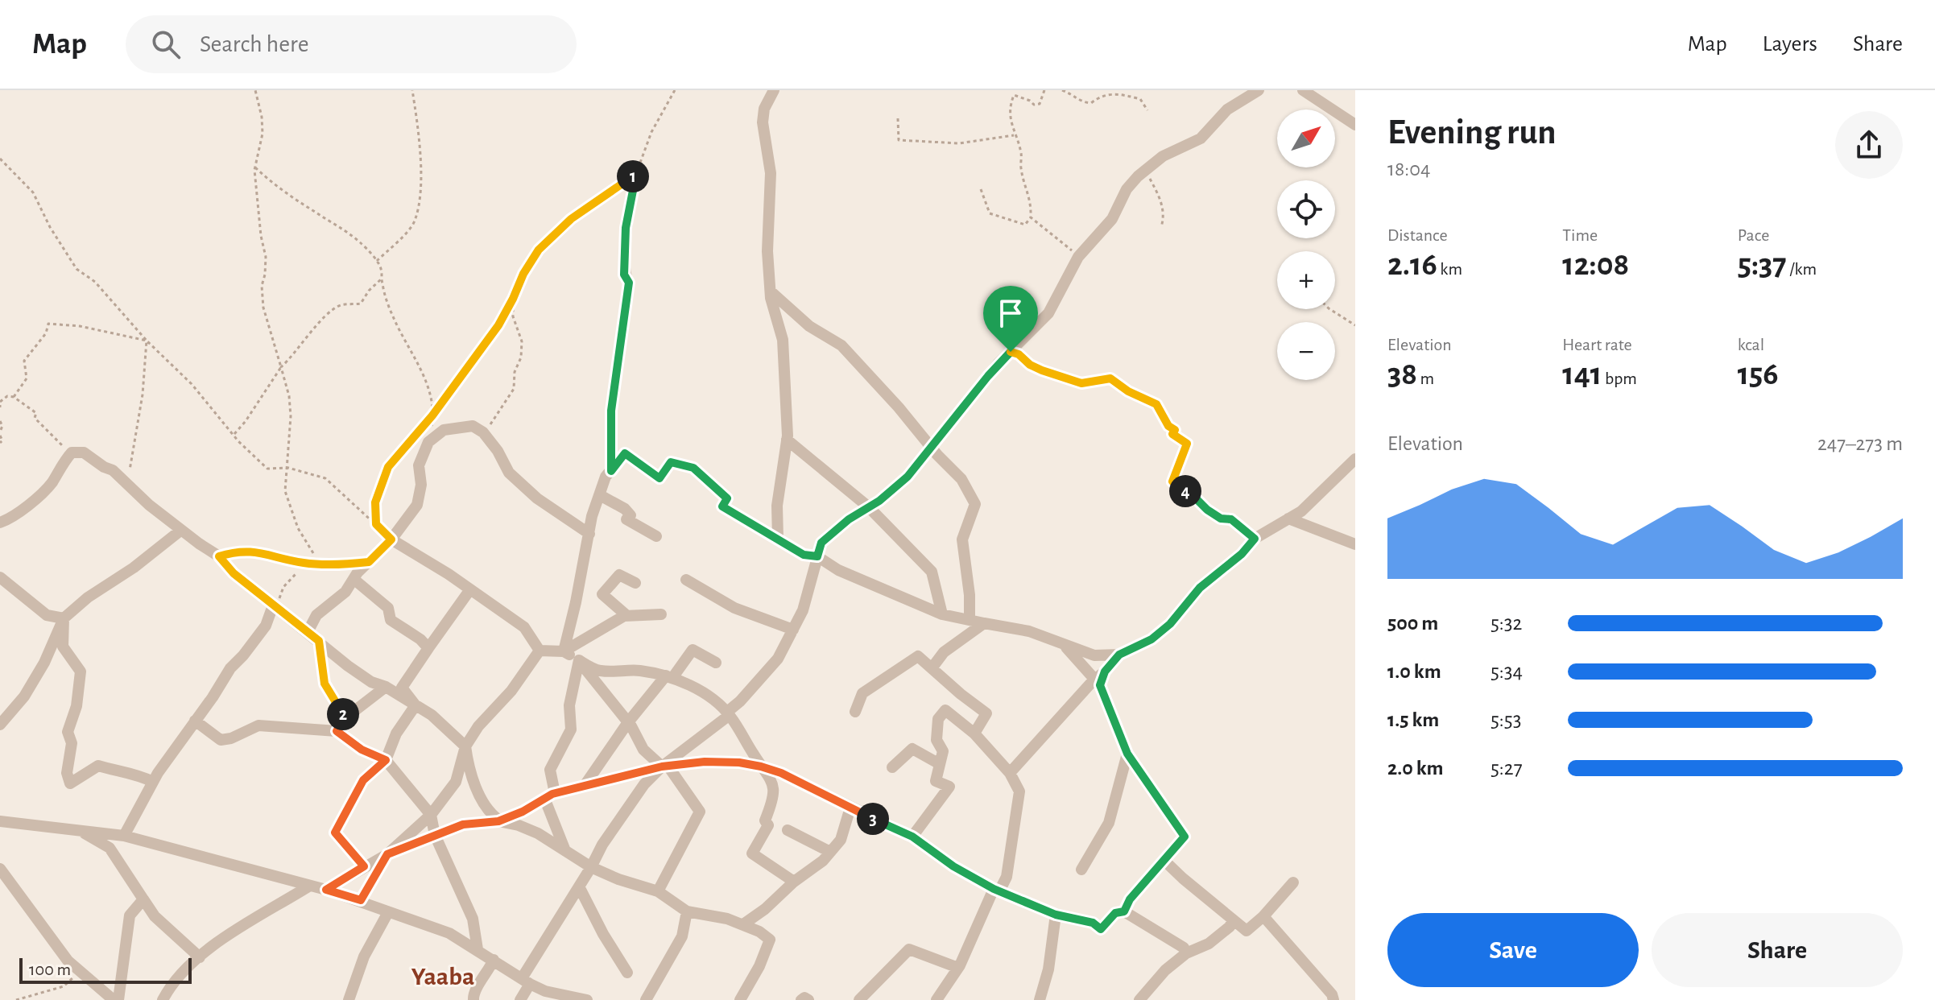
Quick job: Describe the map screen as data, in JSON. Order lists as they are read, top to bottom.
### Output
{
  "districts": ["Yaaba"],
  "scale_bar": "100 m",
  "north": "top right",
  "page": {
    "header": "Map",
    "search": "Search here",
    "nav": ["Map", "Layers", "Share"],
    "heading": ["Evening run", "18:04"],
    "map_buttons": ["+", "−"],
    "pins": [
      "1",
      "4",
      "2",
      "3"
    ],
    "stats": [
      ["Distance", "2.16 km"],
      ["Time", "12:08"],
      ["Pace", "5:37 /km"],
      ["Elevation", "38 m"],
      ["Heart rate", "141 bpm"],
      ["kcal", "156"]
    ],
    "chart": ["Elevation", "247–273 m"],
    "list": [
      {
        "name": "500 m",
        "note": "5:32"
      },
      {
        "name": "1.0 km",
        "note": "5:34"
      },
      {
        "name": "1.5 km",
        "note": "5:53"
      },
      {
        "name": "2.0 km",
        "note": "5:27"
      }
    ],
    "buttons": ["Save", "Share"],
    "scale": "100 m"
  }
}
